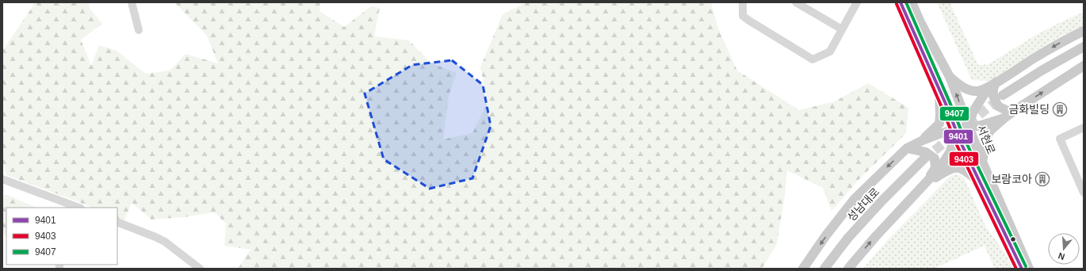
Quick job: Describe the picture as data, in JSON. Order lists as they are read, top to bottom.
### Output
{
  "streets": {
    "main road": ["서현로", "성남대로"]
  },
  "places": {
    "building": ["금화빌딩", "보람코아"]
  },
  "lines": ["transit line 9401", "transit line 9407", "transit line 9403"],
  "legend": ["9401", "9403", "9407"],
  "north": "bottom"
}
